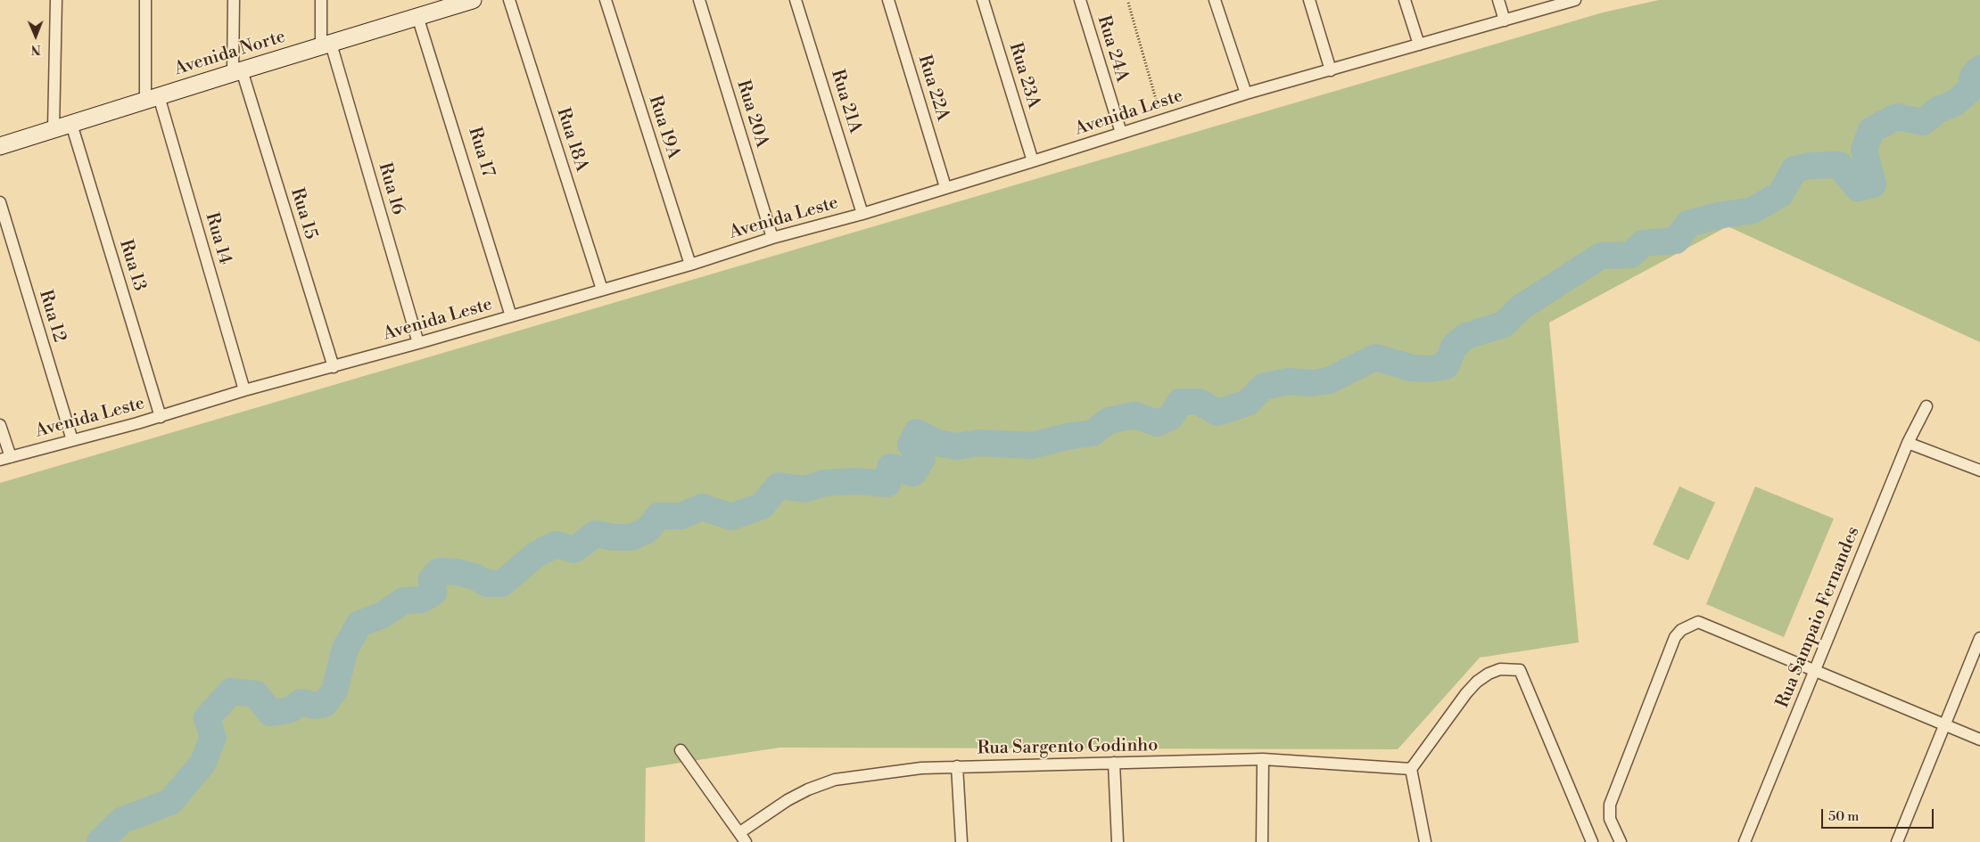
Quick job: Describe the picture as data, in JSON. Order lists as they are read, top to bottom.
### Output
{
  "streets": {
    "street": [
      "Rua 24A",
      "Avenida Norte",
      "Rua 23A",
      "Rua 22A",
      "Rua 21A",
      "Avenida Leste",
      "Rua 20A",
      "Rua 19A",
      "Rua 18A",
      "Rua 17",
      "Rua 16",
      "Rua 15",
      "Rua 14",
      "Rua 13",
      "Rua 12",
      "Rua Sampaio Fernandes",
      "Rua Sargento Godinho"
    ]
  },
  "crossings": [
    ["Rua 24A", "Avenida Leste"],
    ["Avenida Norte", "Rua 17"],
    ["Avenida Norte", "Rua 16"],
    ["Avenida Norte", "Rua 15"],
    ["Avenida Norte", "Rua 14"],
    ["Avenida Norte", "Rua 13"],
    ["Rua 23A", "Avenida Leste"],
    ["Rua 22A", "Avenida Leste"],
    ["Rua 21A", "Avenida Leste"],
    ["Avenida Leste", "Rua 20A"],
    ["Avenida Leste", "Rua 19A"],
    ["Avenida Leste", "Rua 18A"],
    ["Avenida Leste", "Rua 17"],
    ["Avenida Leste", "Rua 16"],
    ["Avenida Leste", "Rua 15"],
    ["Avenida Leste", "Rua 14"],
    ["Avenida Leste", "Rua 13"],
    ["Avenida Leste", "Rua 12"]
  ],
  "scale_bar": "50 m",
  "north": "bottom"
}
